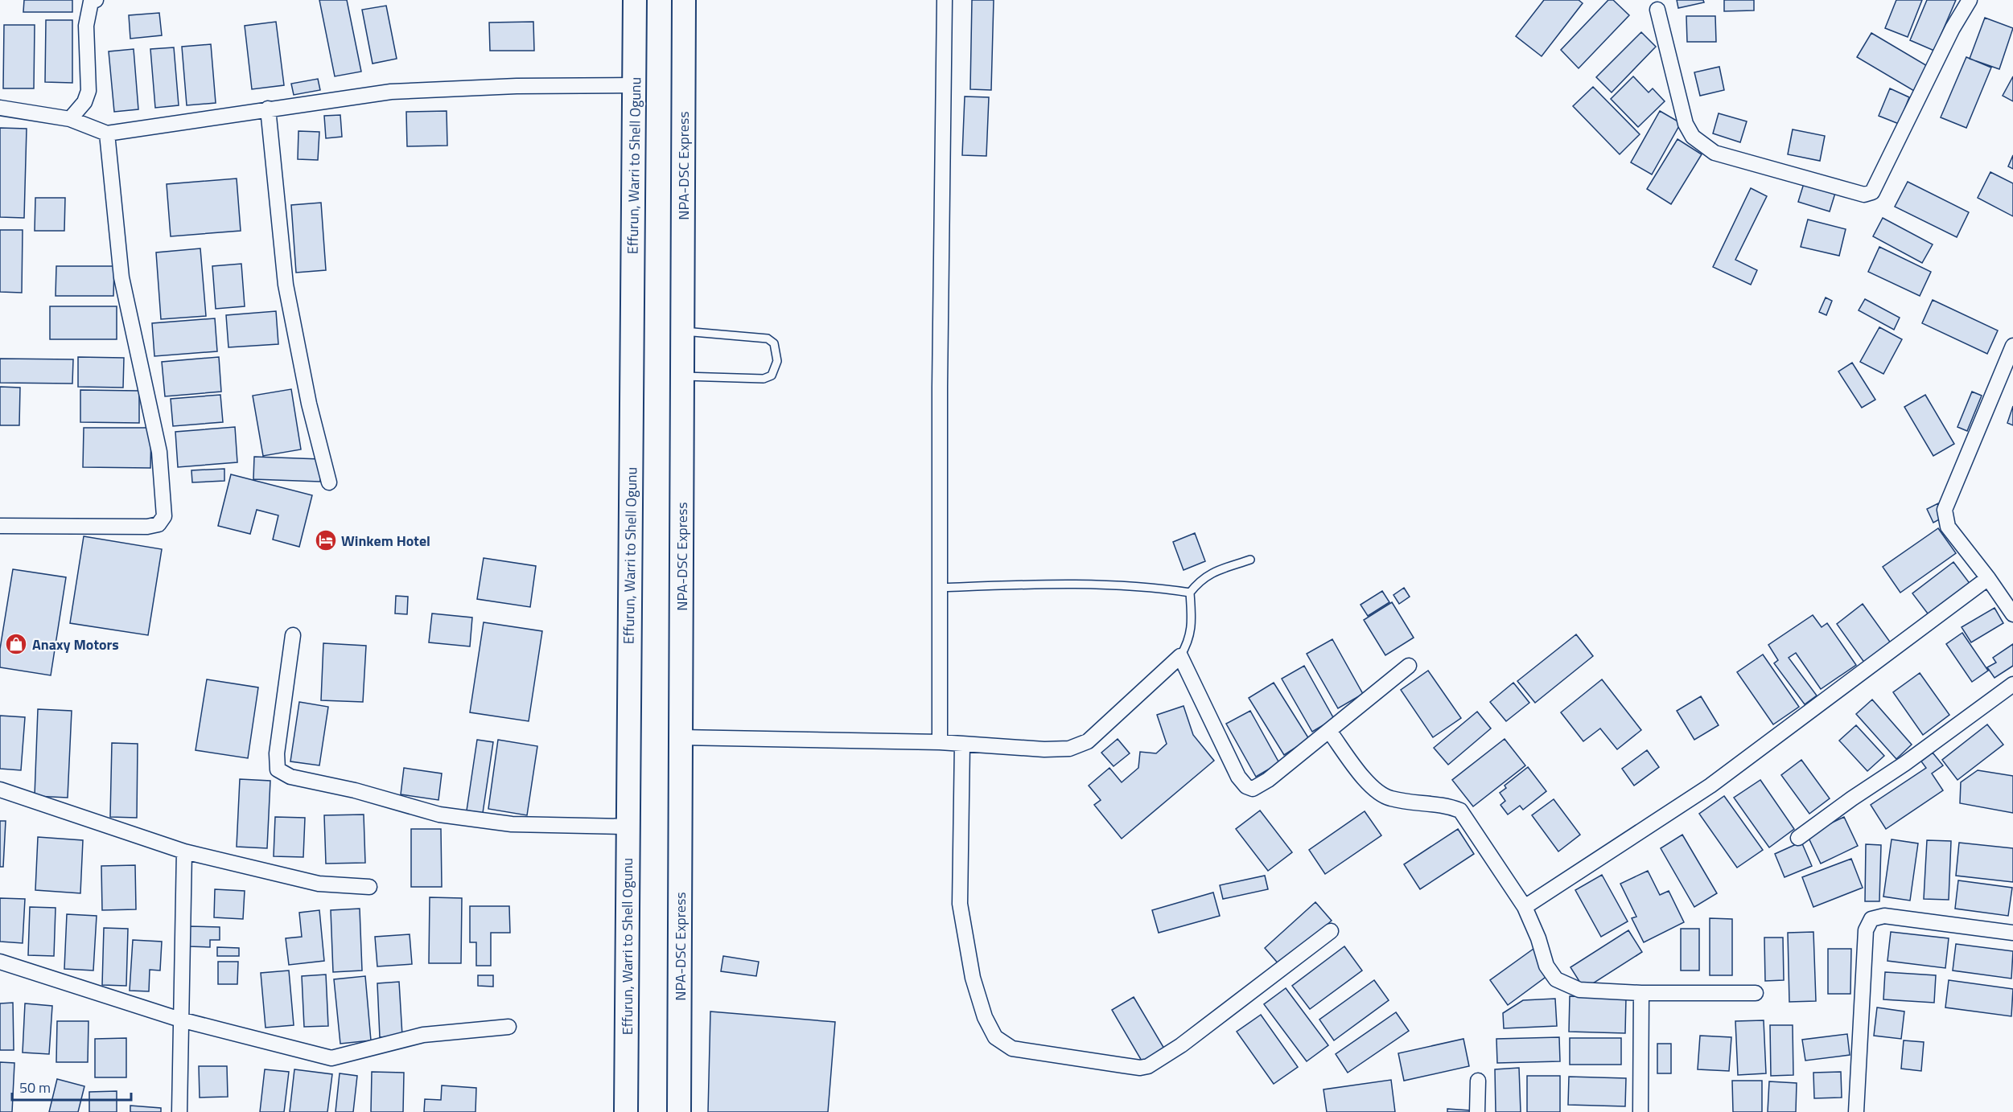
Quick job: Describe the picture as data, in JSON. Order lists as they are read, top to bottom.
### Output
{
  "streets": {
    "main road": ["Effurun, Warri to Shell Ogunu", "NPA-DSC Express"]
  },
  "places": {
    "hotel": ["Winkem Hotel"],
    "shop": ["Anaxy Motors"]
  },
  "scale_bar": "50 m"
}
